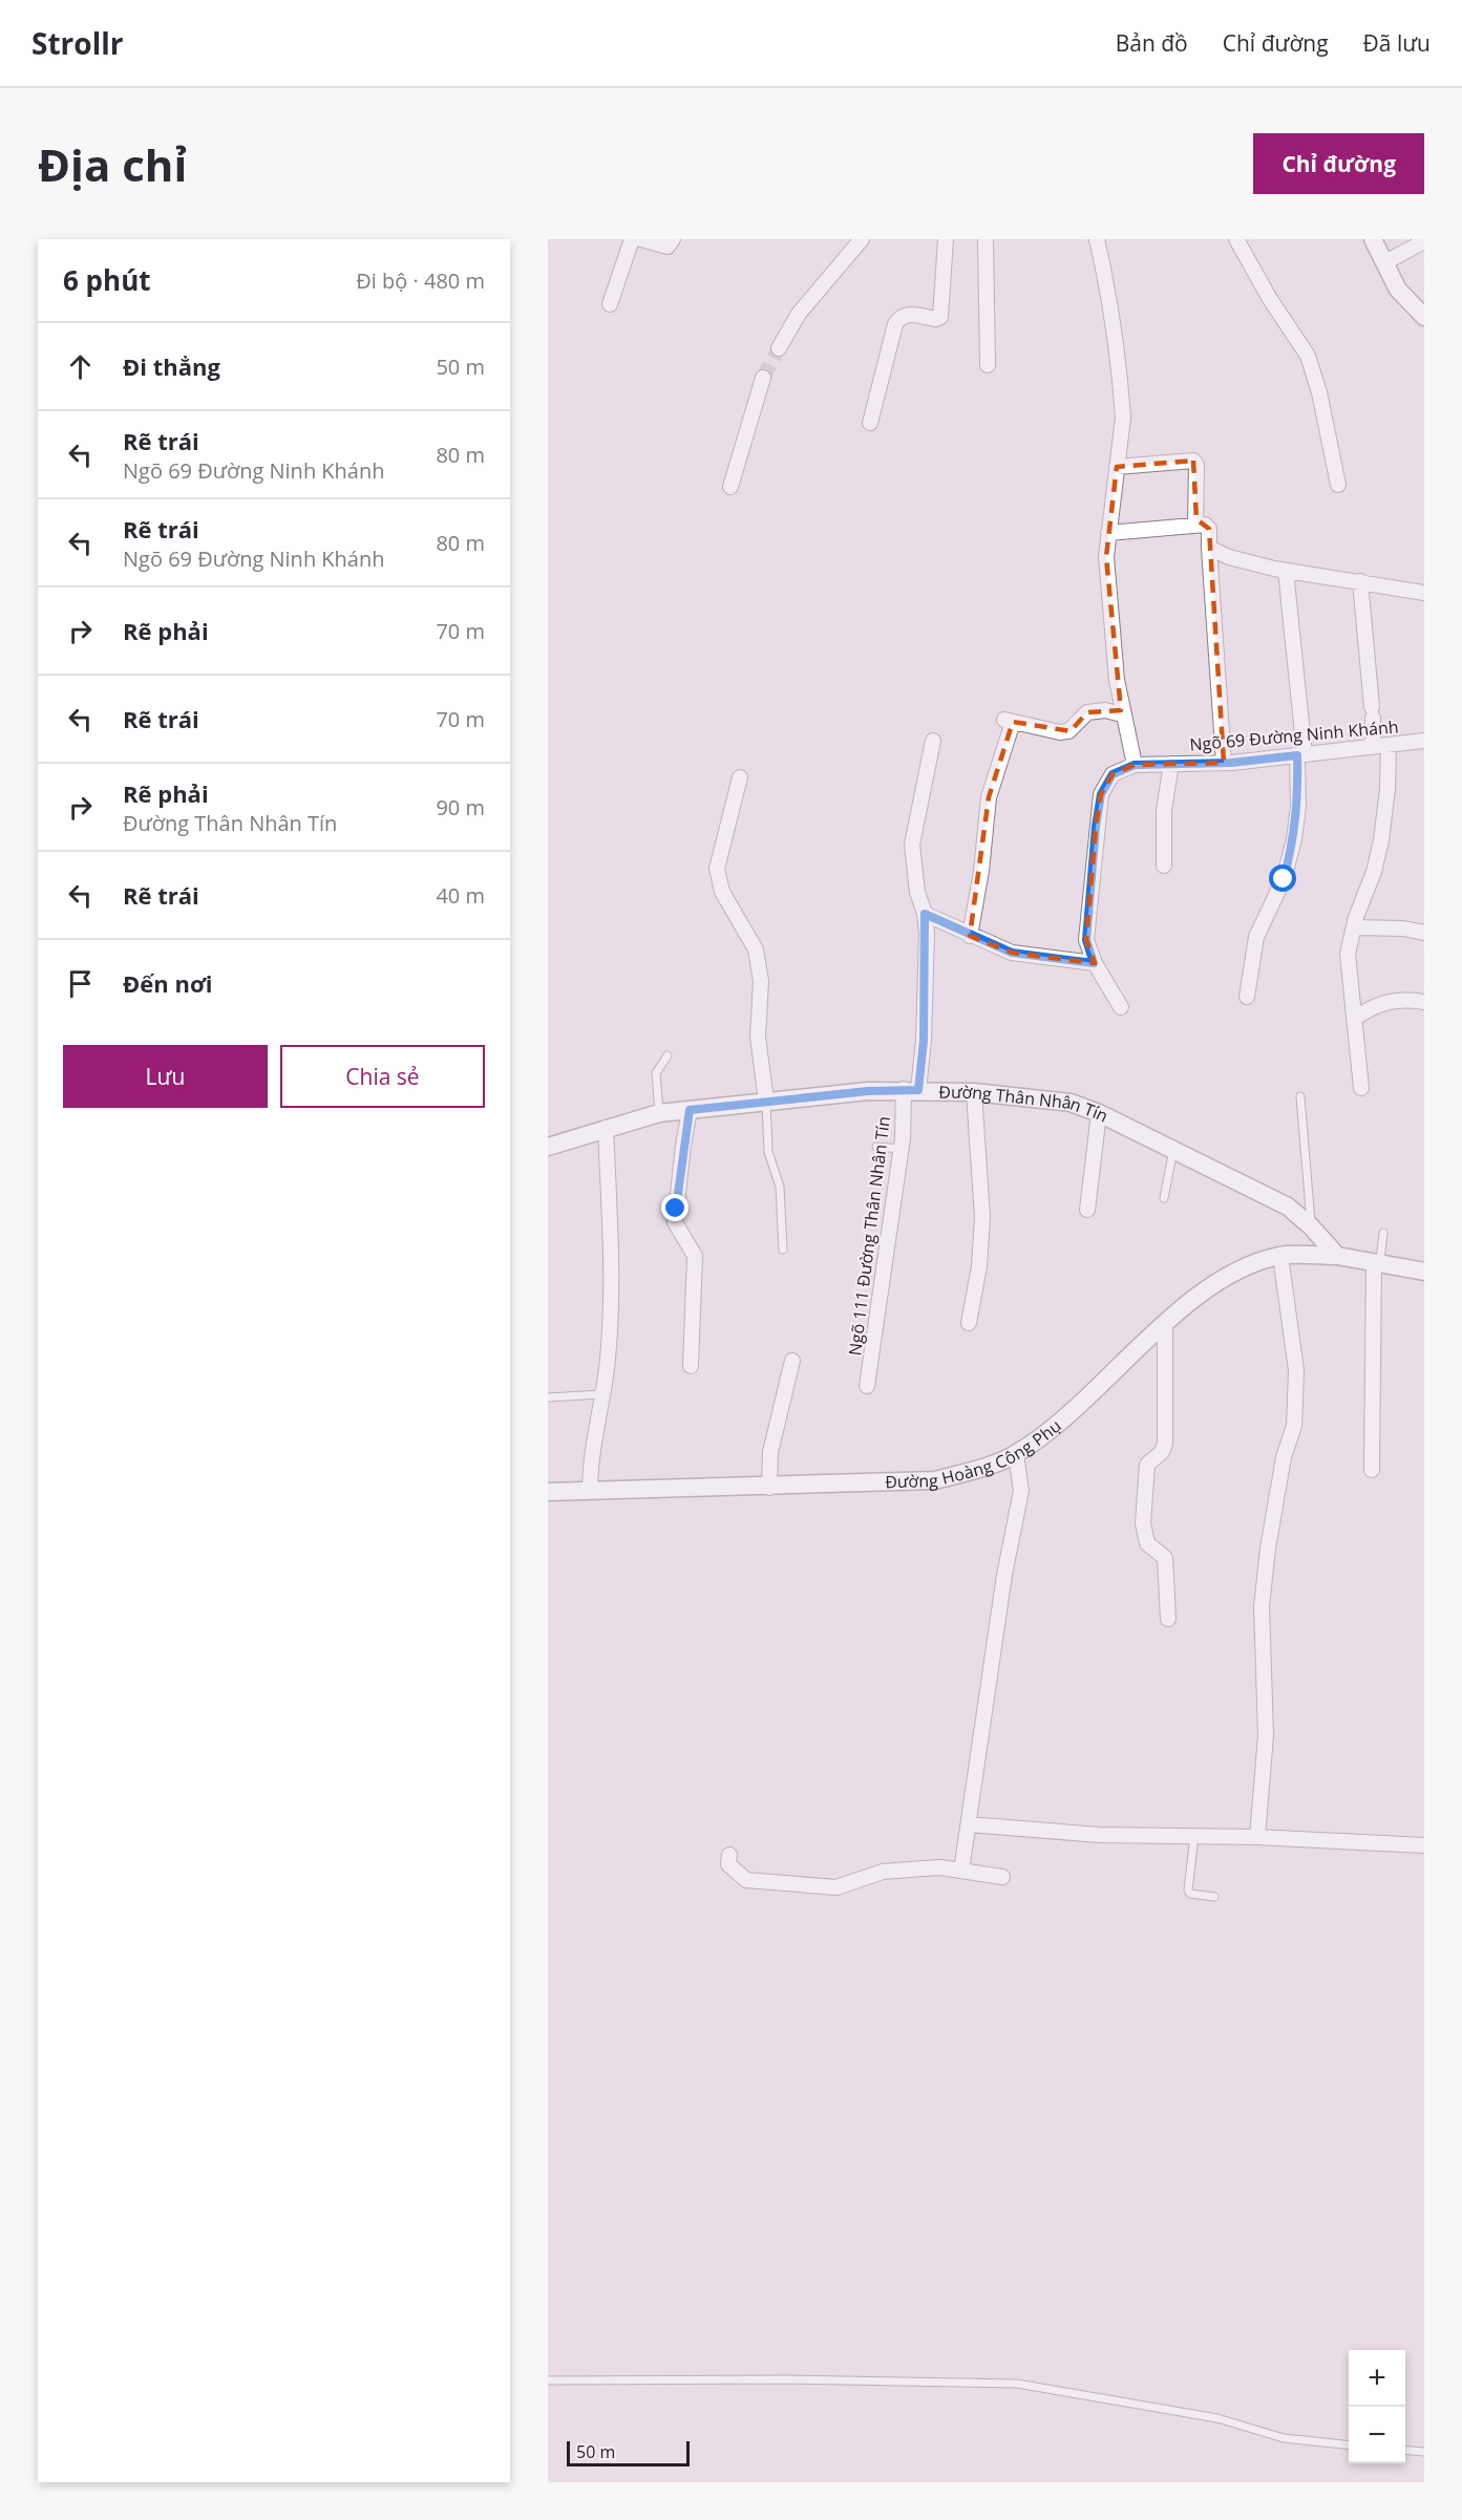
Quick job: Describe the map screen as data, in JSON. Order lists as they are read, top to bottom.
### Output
{
  "streets": {
    "street": [
      "Ngõ 69 Đường Ninh Khánh",
      "Đường Thân Nhân Tín",
      "Ngõ 111 Đường Thân Nhân Tín",
      "Đường Hoàng Công Phụ"
    ]
  },
  "crossings": [
    ["Đường Thân Nhân Tín", "Ngõ 111 Đường Thân Nhân Tín"],
    ["Đường Thân Nhân Tín", "Đường Hoàng Công Phụ"]
  ],
  "scale_bar": "50 m",
  "page": {
    "header": "Strollr",
    "nav": ["Bản đồ", "Chỉ đường", "Đã lưu"],
    "buttons": [
      "Chỉ đường",
      ["Lưu", "Chia sẻ"]
    ],
    "title": "Địa chỉ",
    "heading": ["6 phút", "Đi bộ · 480 m"],
    "list": [
      ["Đi thẳng", "50 m"],
      ["Rẽ trái", "Ngõ 69 Đường Ninh Khánh", "80 m"],
      ["Rẽ trái", "Ngõ 69 Đường Ninh Khánh", "80 m"],
      ["Rẽ phải", "70 m"],
      ["Rẽ trái", "70 m"],
      ["Rẽ phải", "Đường Thân Nhân Tín", "90 m"],
      ["Rẽ trái", "40 m"],
      "Đến nơi"
    ],
    "map_buttons": ["+", "−"],
    "scale": "50 m"
  }
}
